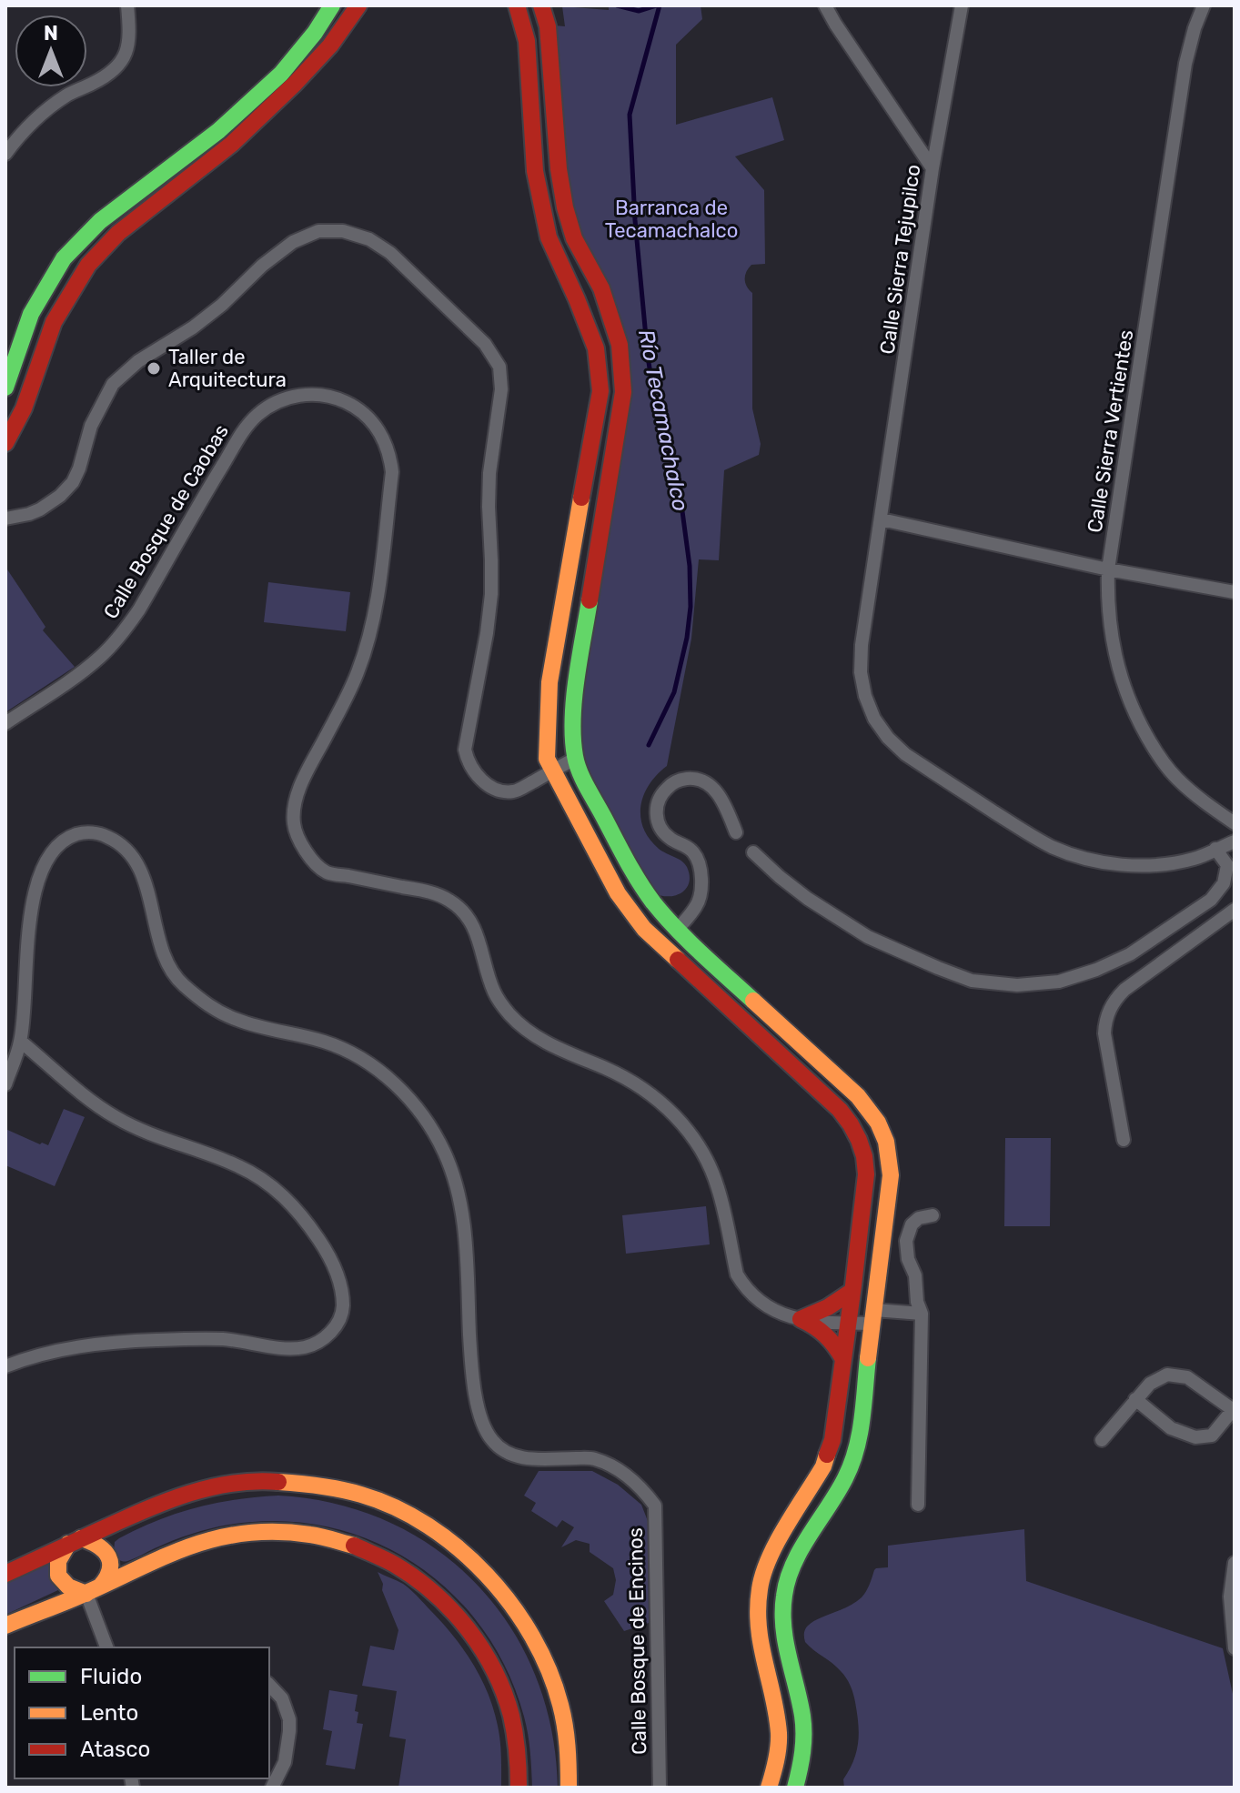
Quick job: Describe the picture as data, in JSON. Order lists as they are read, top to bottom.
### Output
{
  "streets": {
    "street": [
      "Calle Sierra Tejupilco",
      "Calle Sierra Vertientes",
      "Calle Bosque de Caobas",
      "Calle Bosque de Encinos"
    ]
  },
  "water": ["Río Tecamachalco"],
  "parks": ["Barranca de Tecamachalco"],
  "places": ["Taller de Arquitectura"],
  "legend": ["Fluido", "Lento", "Atasco"],
  "north": "top"
}
